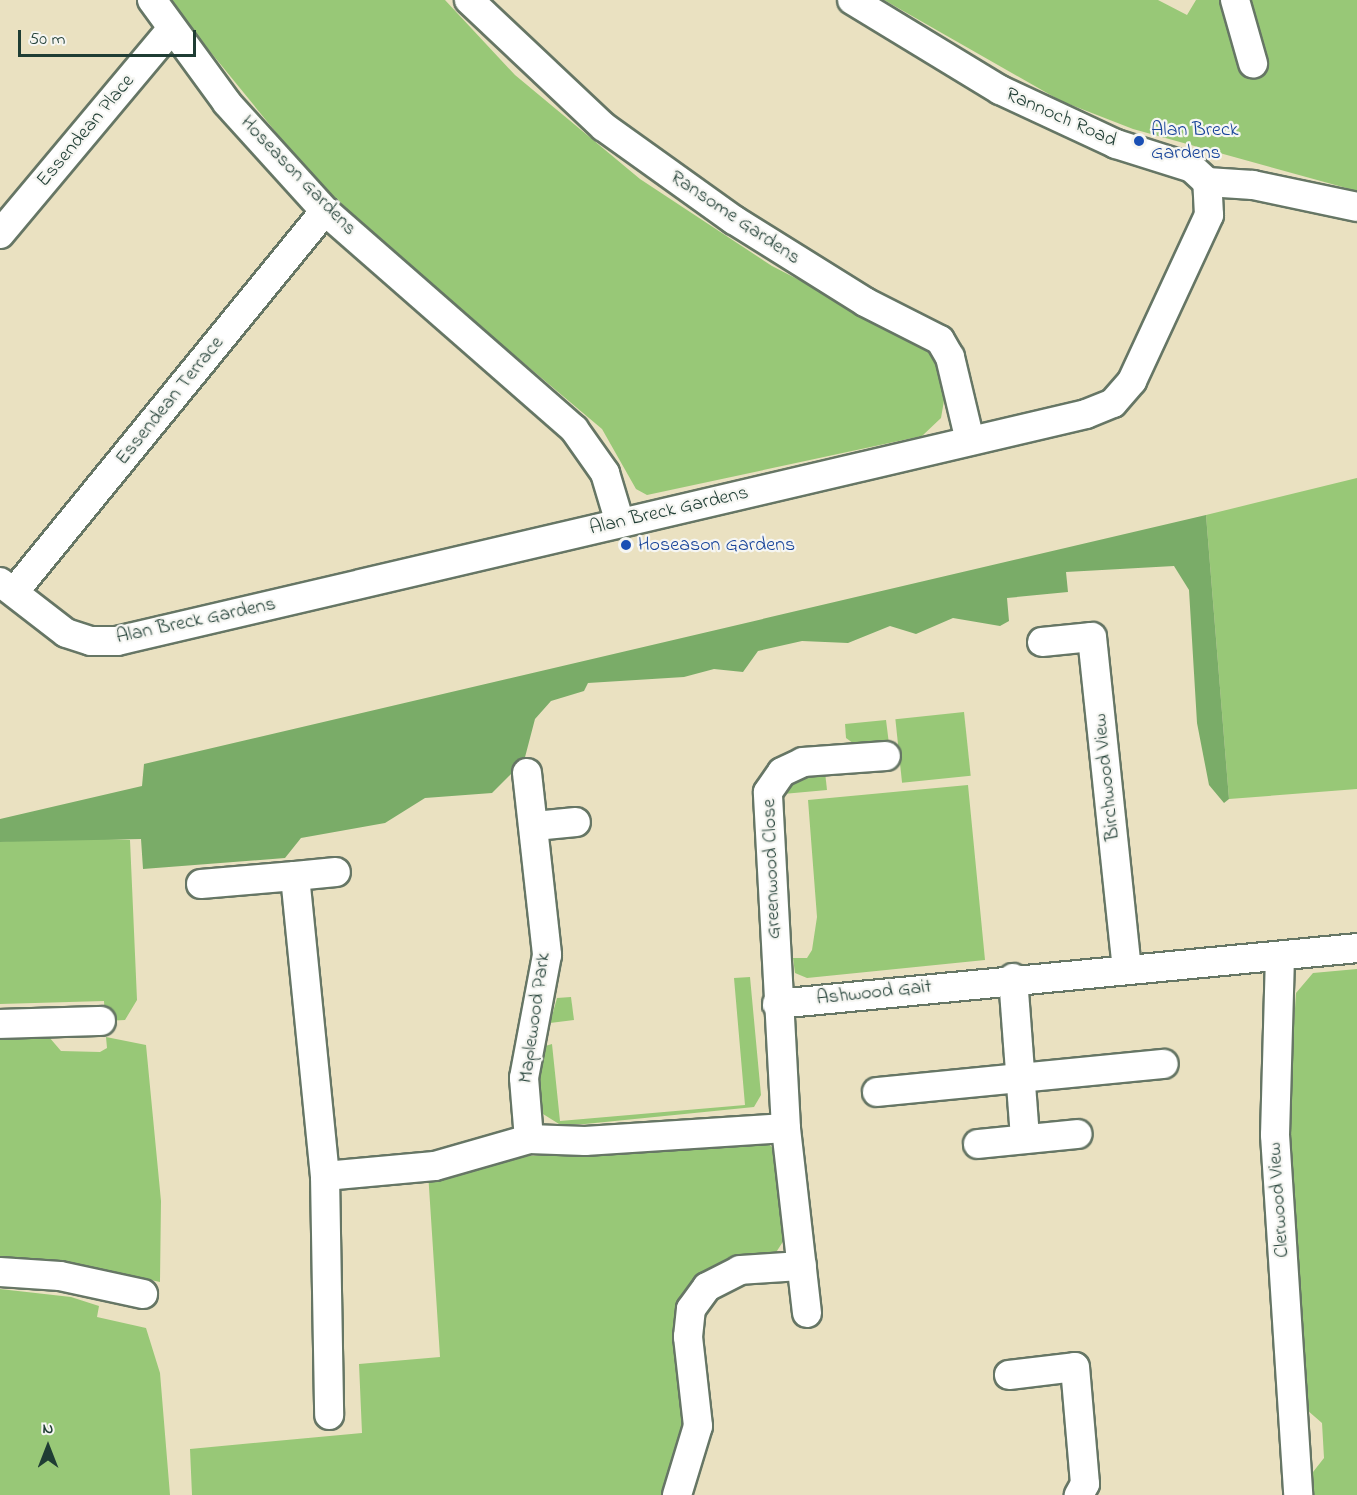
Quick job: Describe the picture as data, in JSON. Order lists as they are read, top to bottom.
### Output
{
  "streets": {
    "street": [
      "Rannoch Road",
      "Essendean Place",
      "Hoseason Gardens",
      "Ransome Gardens",
      "Essendean Terrace",
      "Alan Breck Gardens",
      "Birchwood View",
      "Greenwood Close",
      "Ashwood Gait",
      "Maplewood Park",
      "Clerwood View"
    ]
  },
  "crossings": [
    ["Rannoch Road", "Alan Breck Gardens"],
    ["Essendean Place", "Hoseason Gardens"],
    ["Hoseason Gardens", "Essendean Terrace"],
    ["Hoseason Gardens", "Alan Breck Gardens"],
    ["Ransome Gardens", "Alan Breck Gardens"],
    ["Essendean Terrace", "Alan Breck Gardens"],
    ["Birchwood View", "Ashwood Gait"],
    ["Greenwood Close", "Ashwood Gait"],
    ["Ashwood Gait", "Clerwood View"]
  ],
  "places": ["Alan Breck Gardens", "Hoseason Gardens"],
  "scale_bar": "50 m",
  "north": "top"
}
